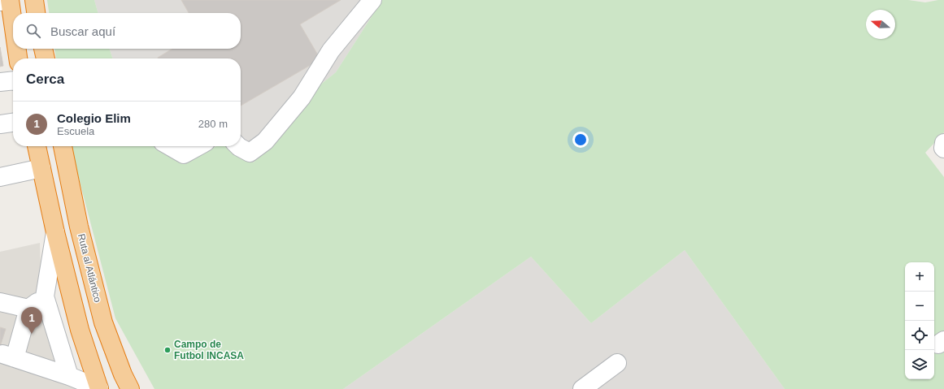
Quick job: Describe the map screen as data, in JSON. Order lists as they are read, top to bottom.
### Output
{
  "streets": {
    "highway": ["Ruta al Atlántico"]
  },
  "places": ["Campo de Futbol INCASA"],
  "north": "left",
  "page": {
    "search": "Buscar aquí",
    "heading": "Cerca",
    "list": [
      {
        "mark": "1",
        "name": "Colegio Elim",
        "note": "Escuela",
        "value": "280 m"
      }
    ],
    "map_buttons": ["+", "−"],
    "pins": "1"
  }
}
